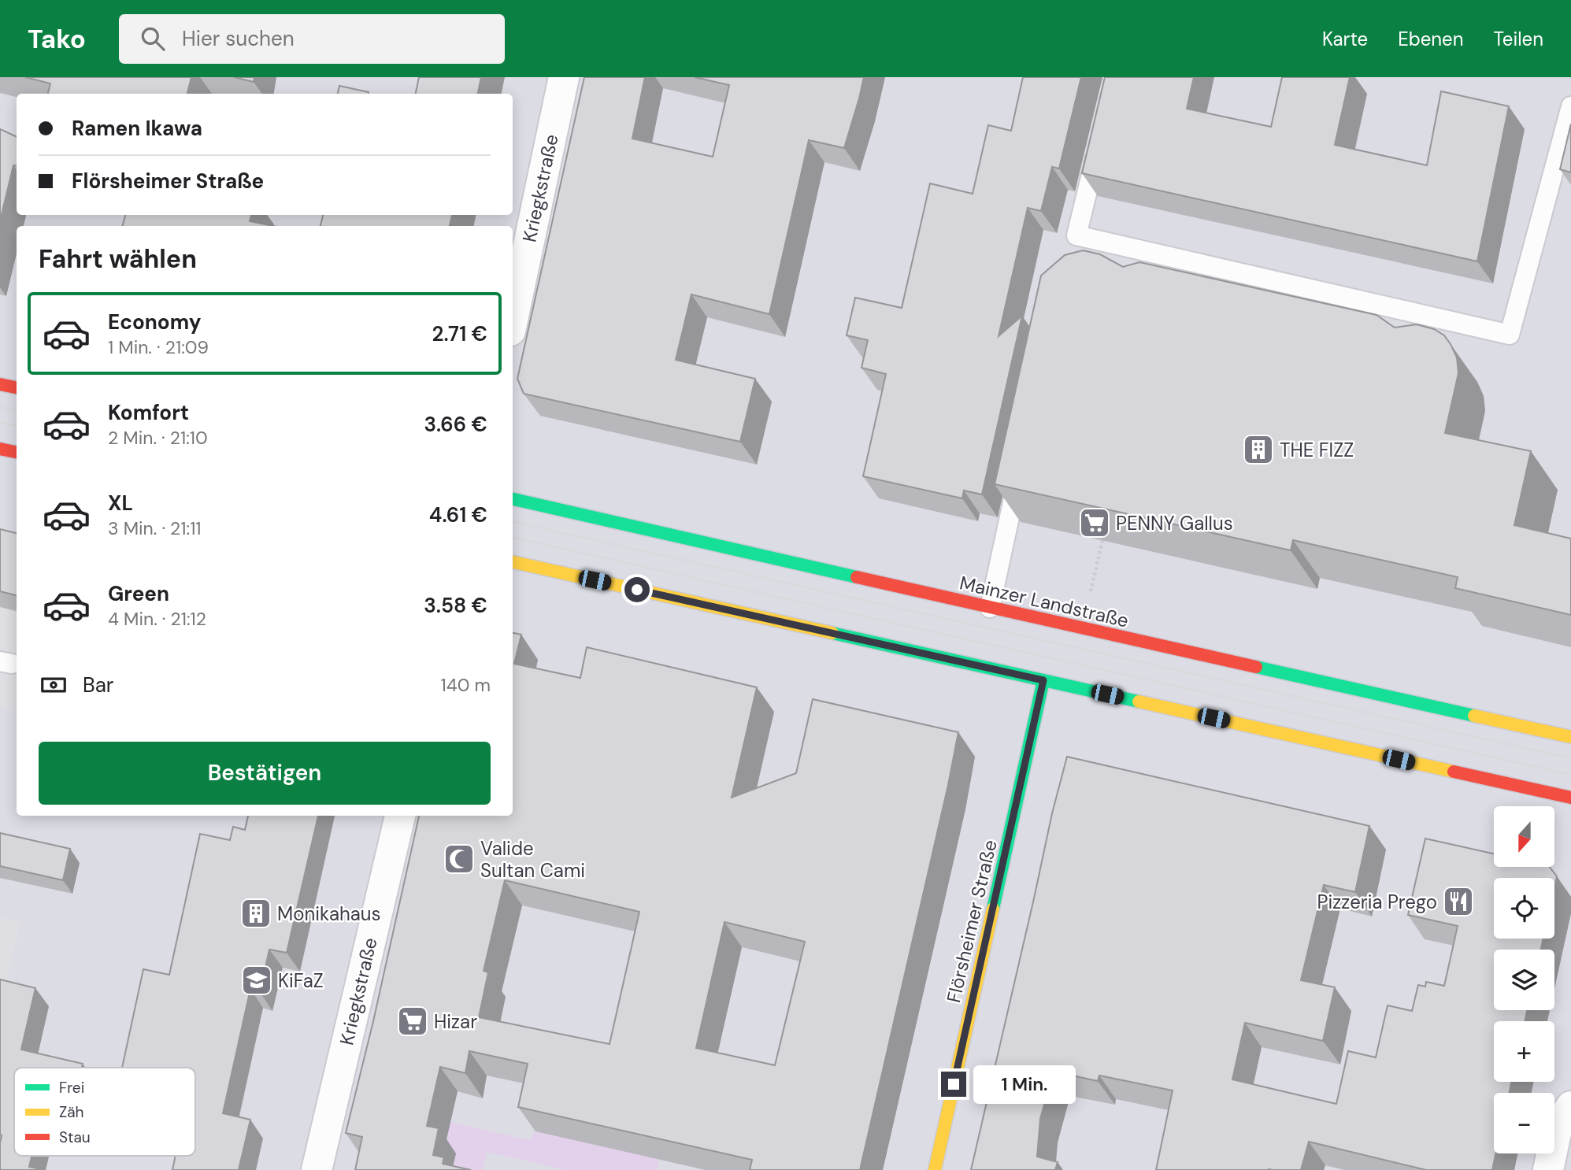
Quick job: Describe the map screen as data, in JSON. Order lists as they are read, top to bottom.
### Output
{
  "streets": {
    "main road": ["Mainzer Landstraße", "Flörsheimer Straße"],
    "street": ["Kriegkstraße"]
  },
  "places": {
    "building": ["THE FIZZ", "Monikahaus"],
    "supermarket": ["PENNY Gallus", "Hizar"],
    "mosque": ["Valide Sultan Cami"],
    "restaurant": ["Pizzeria Prego"],
    "school or university": ["KiFaZ"]
  },
  "legend": ["Frei", "Zäh", "Stau"],
  "north": "bottom",
  "page": {
    "header": "Tako",
    "search": "Hier suchen",
    "nav": ["Karte", "Ebenen", "Teilen"],
    "banner": ["Ramen Ikawa", "Flörsheimer Straße"],
    "heading": "Fahrt wählen",
    "list": [
      {
        "name": "Economy",
        "note": "1 Min. · 21:09",
        "value": "2.71 €"
      },
      {
        "name": "Komfort",
        "note": "2 Min. · 21:10",
        "value": "3.66 €"
      },
      {
        "name": "XL",
        "note": "3 Min. · 21:11",
        "value": "4.61 €"
      },
      {
        "name": "Green",
        "note": "4 Min. · 21:12",
        "value": "3.58 €"
      }
    ],
    "pay": ["Bar", "140 m"],
    "buttons": "Bestätigen",
    "map_buttons": ["+", "−"],
    "bubble": "1 Min."
  }
}
